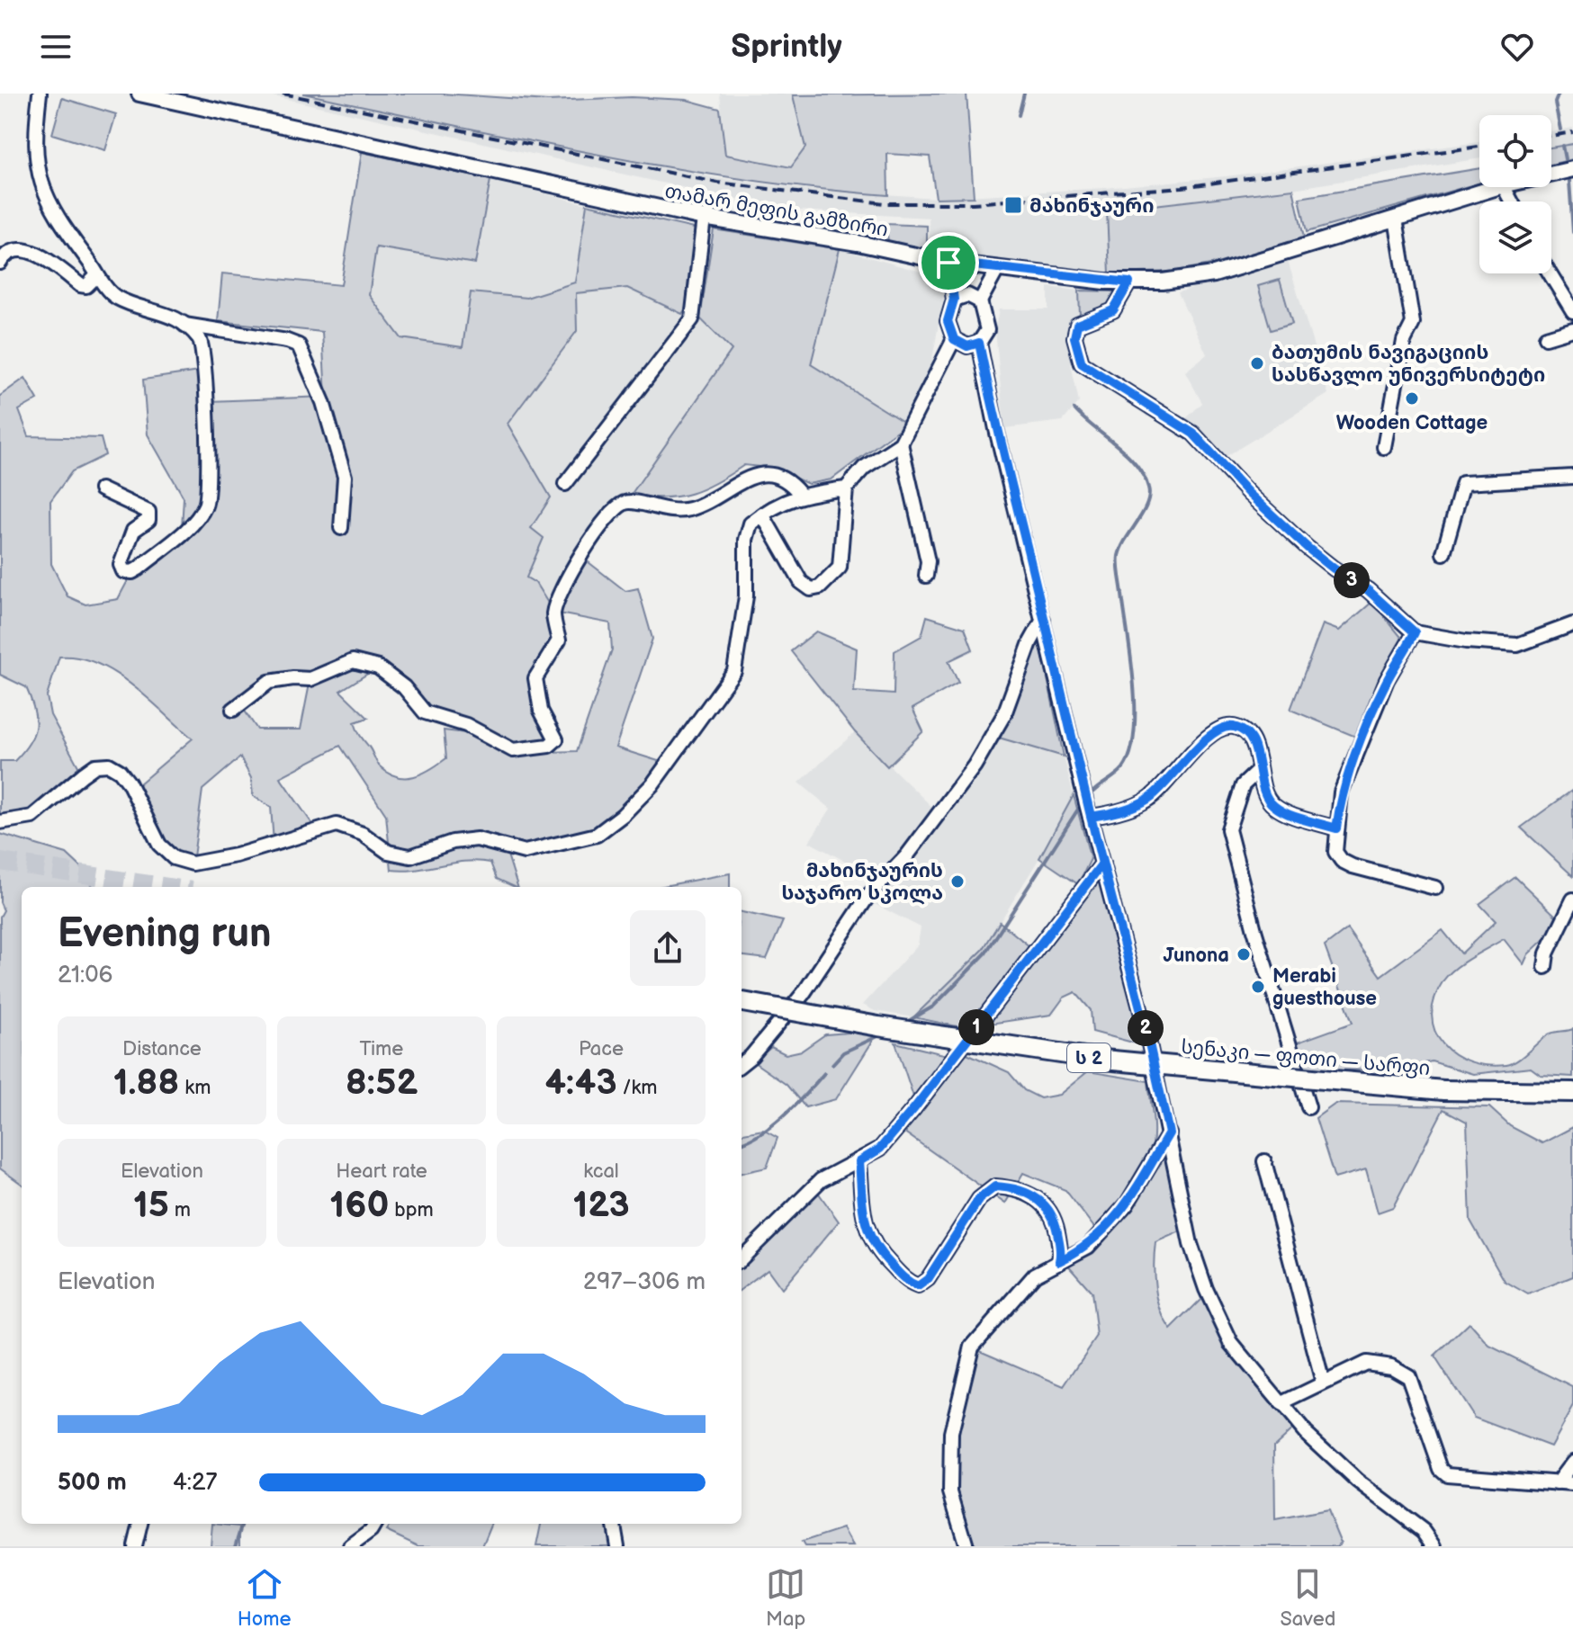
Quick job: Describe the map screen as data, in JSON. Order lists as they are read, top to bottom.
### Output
{
  "streets": {
    "highway": ["სენაკი — ფოთი — სარფი", "ს 2"],
    "main road": ["თამარ მეფის გამზირი"]
  },
  "places": {
    "transit": ["მახინჯაური"],
    "other": [
      "ბათუმის ნავიგაციის სასწავლო უნივერსიტეტი",
      "Wooden Cottage",
      "მახინჯაურის საჯარო სკოლა",
      "Junona",
      "Merabi guesthouse"
    ]
  },
  "page": {
    "header": "Sprintly",
    "pins": ["3", "1", "2"],
    "heading": ["Evening run", "21:06"],
    "stats": [
      ["Distance", "1.88 km"],
      ["Time", "8:52"],
      ["Pace", "4:43 /km"],
      ["Elevation", "15 m"],
      ["Heart rate", "160 bpm"],
      ["kcal", "123"]
    ],
    "chart": ["Elevation", "297–306 m"],
    "list": [
      {
        "name": "500 m",
        "note": "4:27"
      }
    ],
    "tabs": ["Home", "Map", "Saved"]
  }
}
